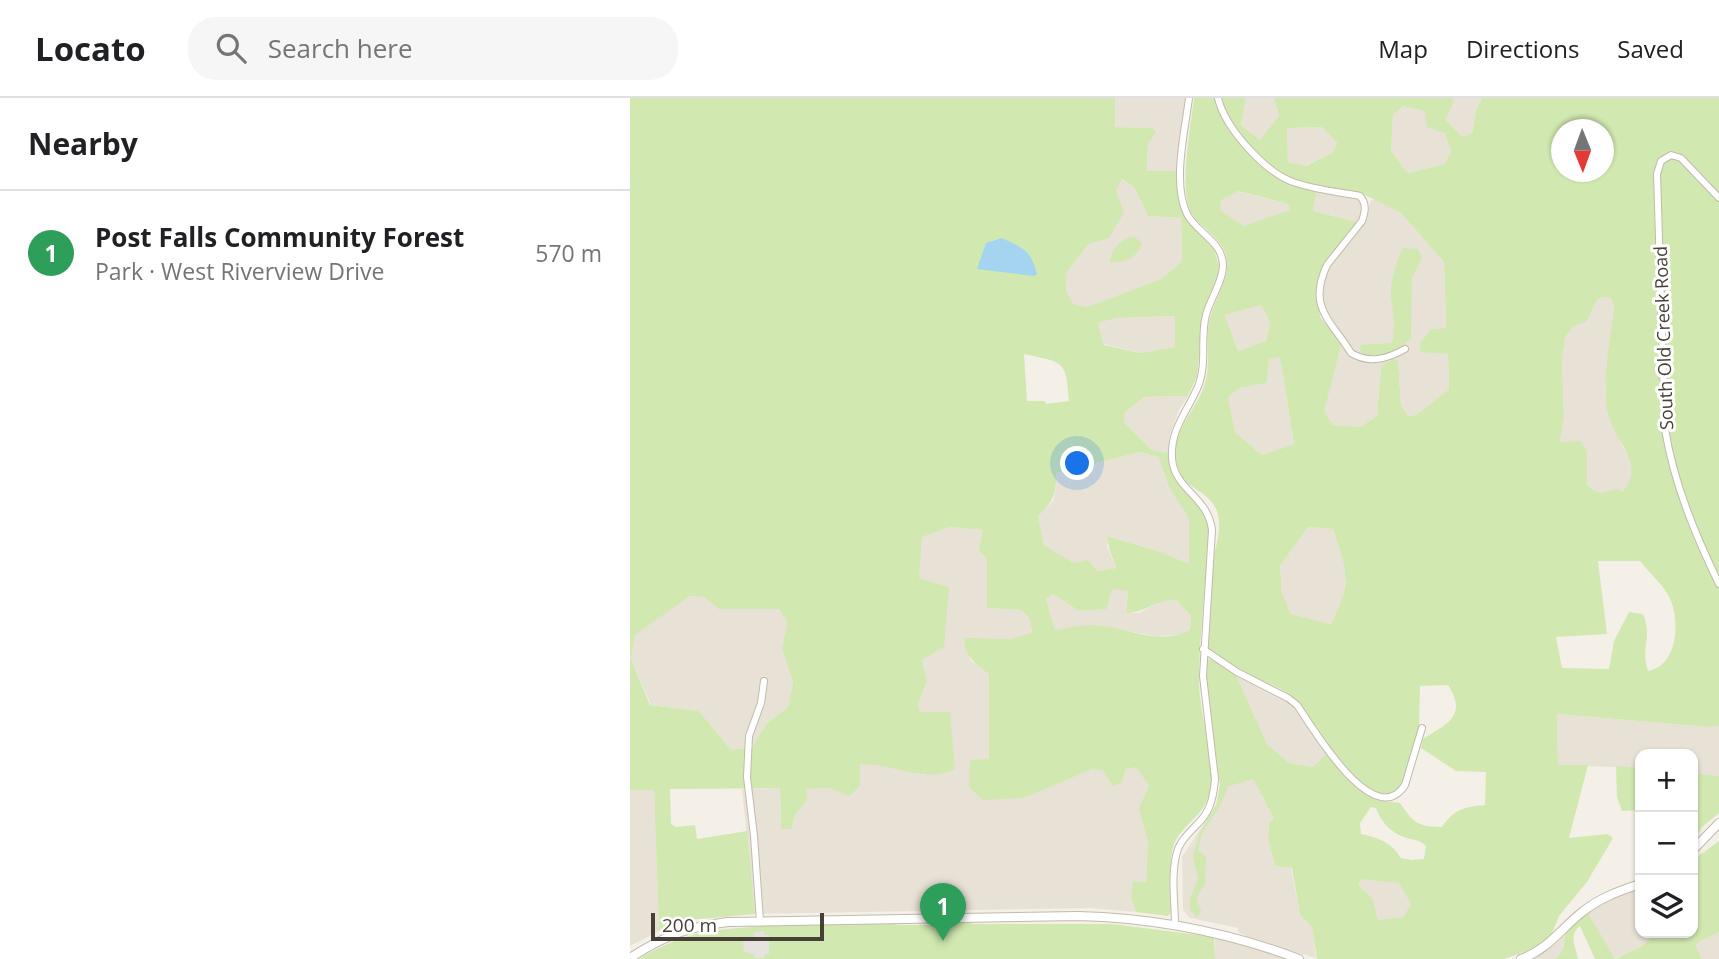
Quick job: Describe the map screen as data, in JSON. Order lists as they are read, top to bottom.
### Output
{
  "streets": {
    "street": ["South Old Creek Road"]
  },
  "scale_bar": "200 m",
  "north": "bottom",
  "page": {
    "header": "Locato",
    "search": "Search here",
    "nav": ["Map", "Directions", "Saved"],
    "heading": "Nearby",
    "list": [
      {
        "mark": "1",
        "name": "Post Falls Community Forest",
        "note": "Park · West Riverview Drive",
        "value": "570 m"
      }
    ],
    "map_buttons": ["+", "−"],
    "pins": "1",
    "scale": "200 m"
  }
}
